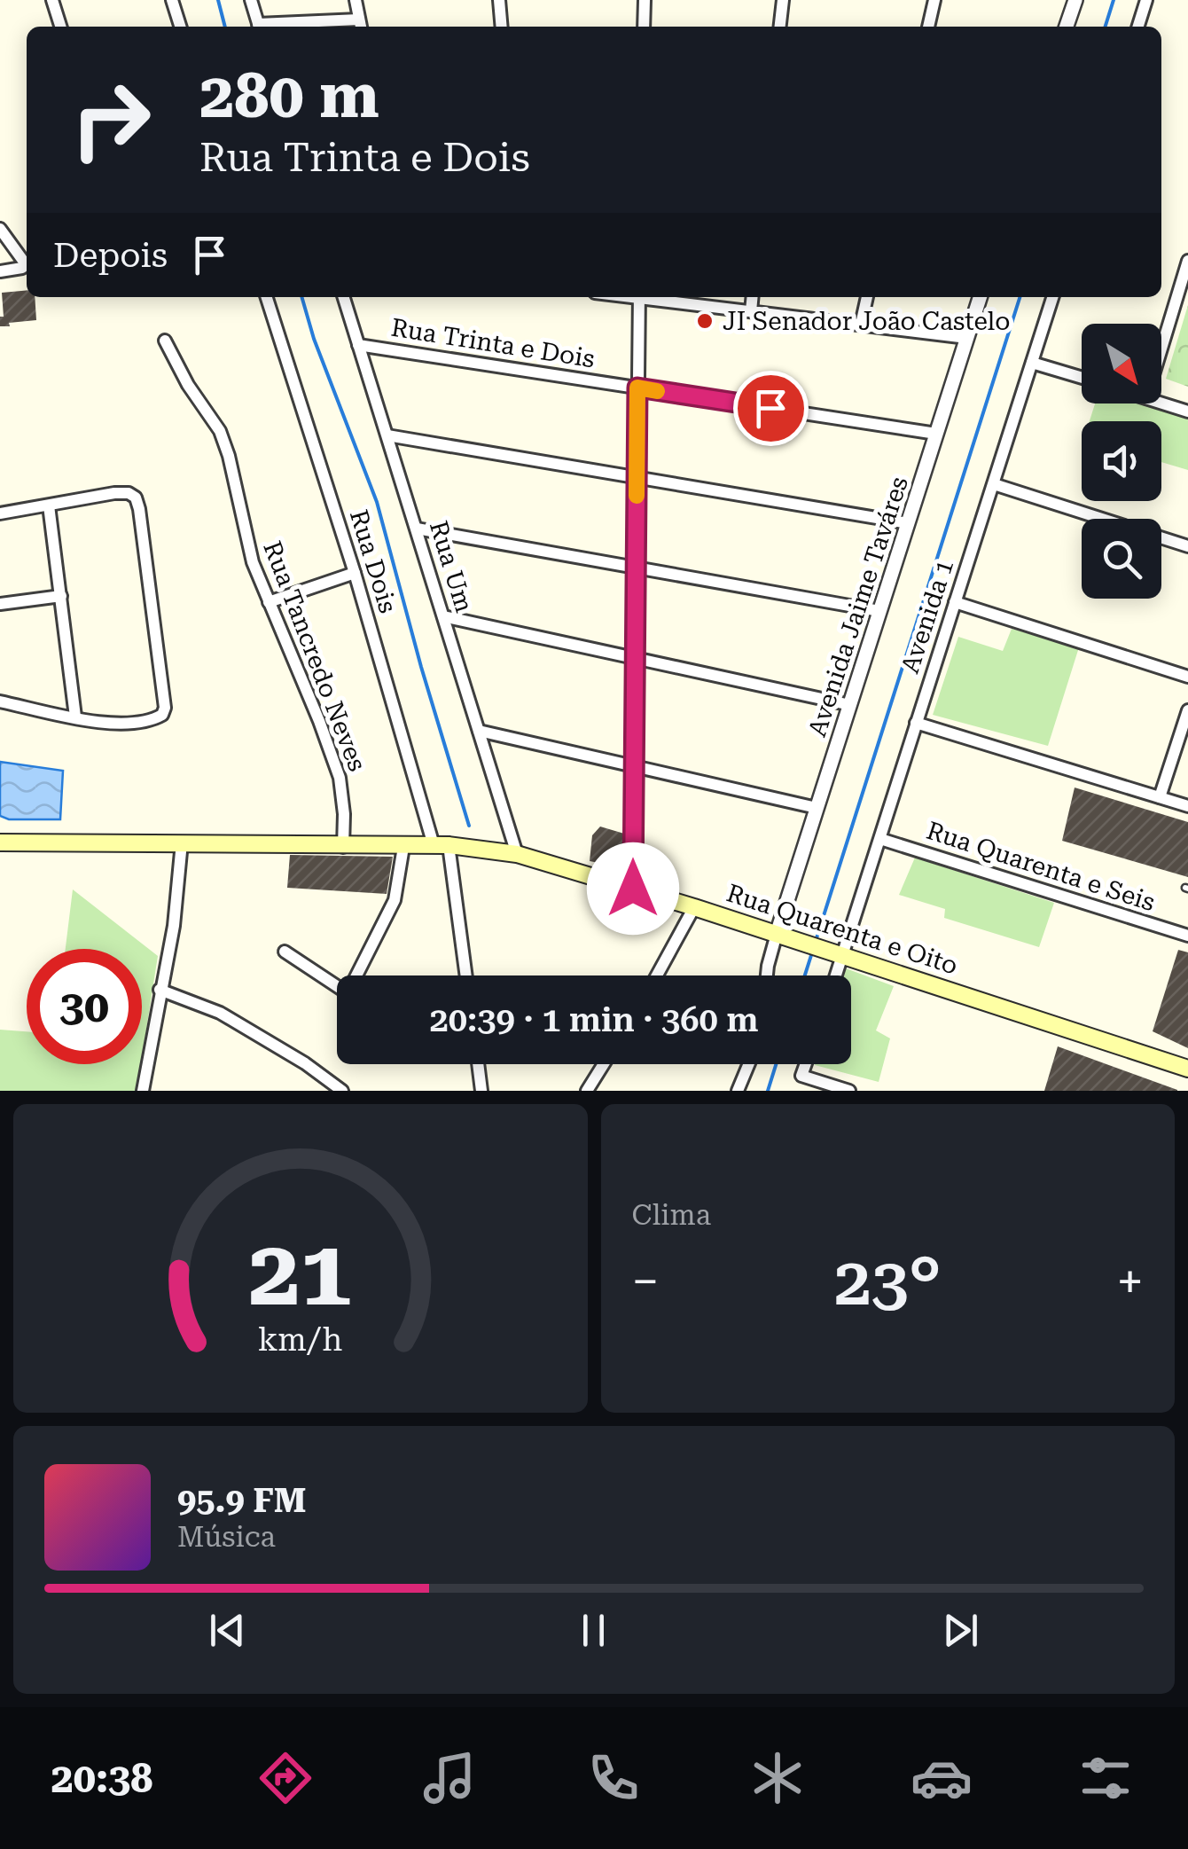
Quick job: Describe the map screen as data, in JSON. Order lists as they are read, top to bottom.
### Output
{
  "streets": {
    "main road": ["Rua Quarenta e Oito"],
    "street": [
      "Rua Trinta e Dois",
      "Rua Dois",
      "Rua Um",
      "Avenida Jaime Taváres",
      "Avenida 1",
      "Rua Tancredo Neves",
      "Rua Quarenta e Seis"
    ]
  },
  "crossings": [
    ["Rua Trinta e Dois", "Rua Um"],
    ["Rua Trinta e Dois", "Avenida Jaime Taváres"],
    ["Rua Dois", "Rua Quarenta e Oito"],
    ["Rua Um", "Rua Quarenta e Oito"],
    ["Avenida Jaime Taváres", "Rua Quarenta e Oito"],
    ["Avenida 1", "Rua Quarenta e Seis"],
    ["Avenida 1", "Rua Quarenta e Oito"],
    ["Rua Tancredo Neves", "Rua Quarenta e Oito"]
  ],
  "places": ["JI Senador João Castelo"],
  "north": "bottom right",
  "page": {
    "turn": ["280 m", "Rua Trinta e Dois"],
    "then": "Depois",
    "limit": "30",
    "trip": "20:39 · 1 min · 360 m",
    "tile": "Clima",
    "heat": ["−", "23°", "+"],
    "song": ["95.9 FM", "Música"],
    "tabs": "20:38",
    "gauge": ["21", "km/h"]
  }
}
